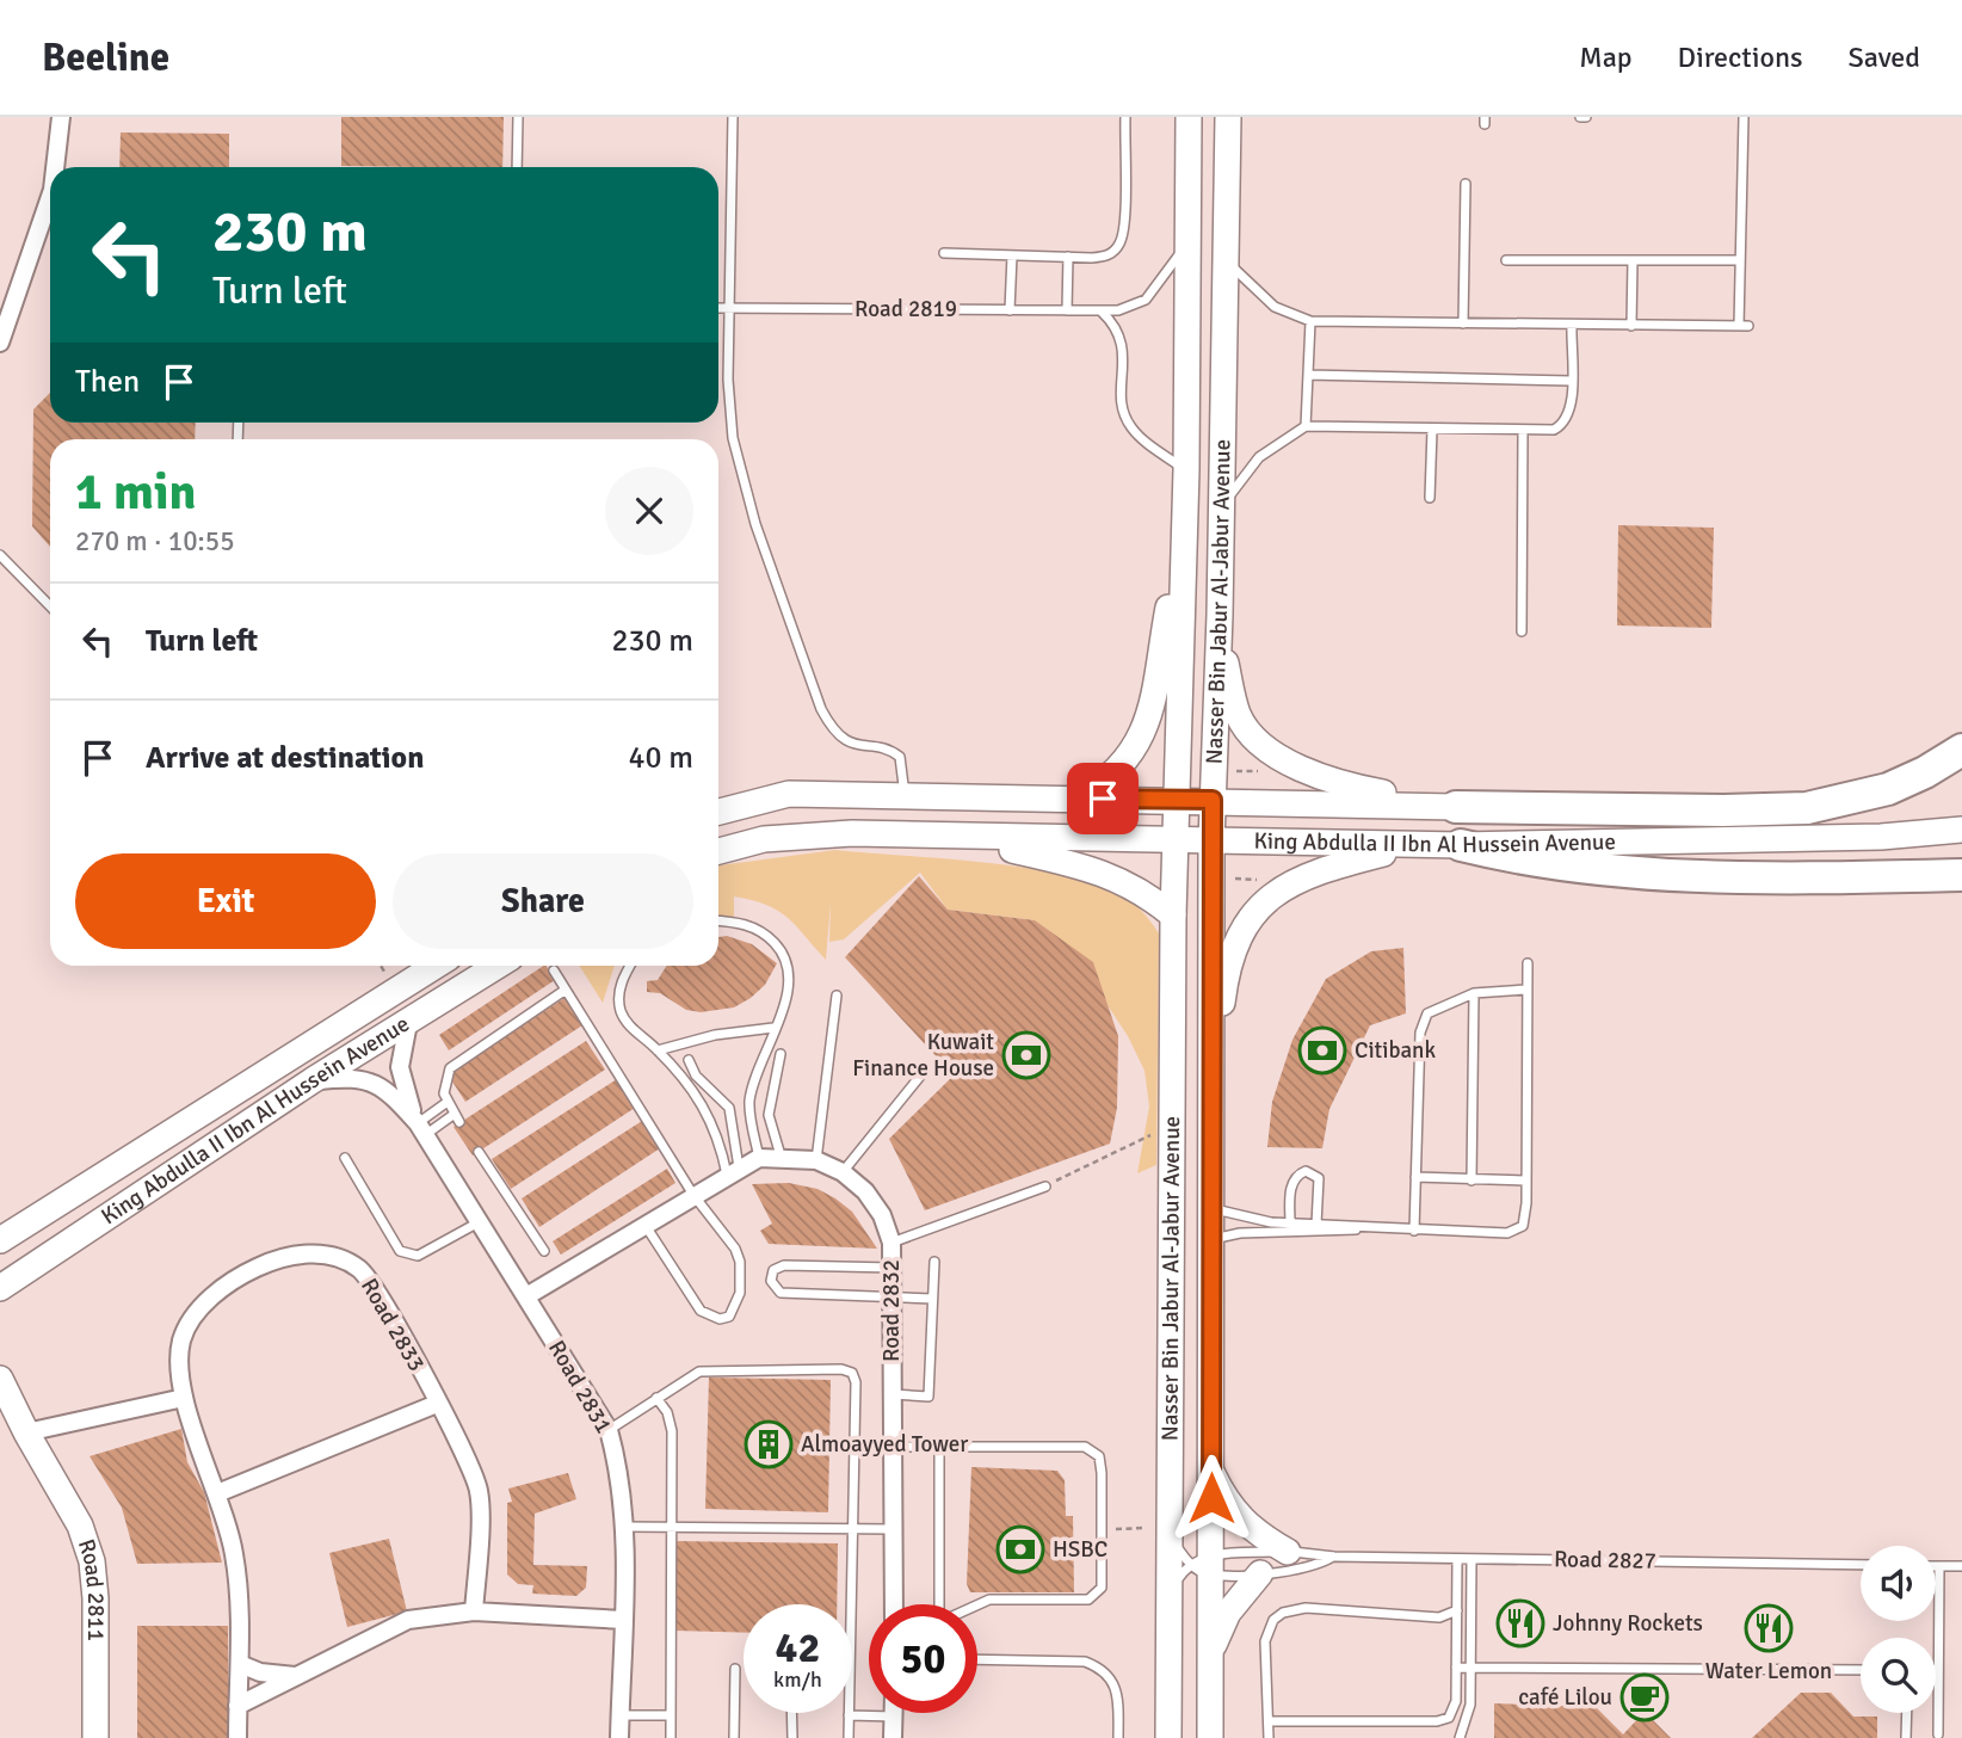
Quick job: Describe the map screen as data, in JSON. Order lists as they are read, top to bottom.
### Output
{
  "streets": {
    "main road": ["Nasser Bin Jabur Al-Jabur Avenue", "King Abdulla II Ibn Al Hussein Avenue", "Road 2811"],
    "street": ["Road 2832", "Road 2833", "Road 2831"],
    "lane": ["Road 2819", "Road 2827"]
  },
  "crossings": [
    ["Road 2819", "Nasser Bin Jabur Al-Jabur Avenue"],
    ["Nasser Bin Jabur Al-Jabur Avenue", "King Abdulla II Ibn Al Hussein Avenue"],
    ["Nasser Bin Jabur Al-Jabur Avenue", "Road 2827"],
    ["King Abdulla II Ibn Al Hussein Avenue", "Road 2831"],
    ["Road 2832", "Road 2831"]
  ],
  "places": {
    "bank": ["Citibank", "Kuwait Finance House", "HSBC"],
    "building": ["Almoayyed Tower"],
    "restaurant": ["Johnny Rockets", "Water Lemon"],
    "cafe": ["café Lilou"]
  },
  "page": {
    "header": "Beeline",
    "nav": ["Map", "Directions", "Saved"],
    "turn": ["230 m", "Turn left"],
    "then": "Then",
    "heading": ["1 min", "270 m · 10:55"],
    "list": [
      {
        "name": "Turn left",
        "value": "230 m"
      },
      {
        "name": "Arrive at destination",
        "value": "40 m"
      }
    ],
    "buttons": ["Exit", "Share"],
    "speed": "42 km/h",
    "limit": "50"
  }
}
